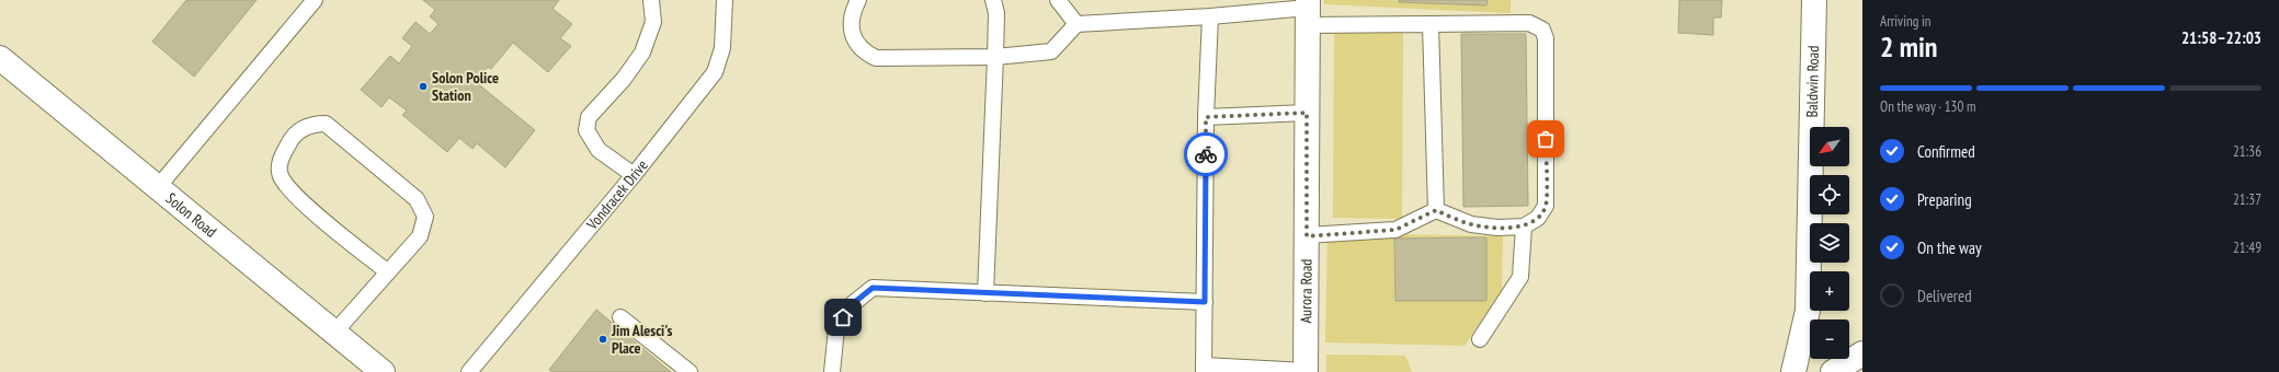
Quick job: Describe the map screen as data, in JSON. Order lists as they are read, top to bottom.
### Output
{
  "streets": {
    "street": ["Baldwin Road", "Solon Road", "Aurora Road"],
    "lane": ["Vondracek Drive"]
  },
  "places": ["Solon Police Station", "Jim Alesci's Place"],
  "north": "bottom left",
  "page": {
    "heading": ["2 min", "Arriving in", "21:58–22:03"],
    "bar": "On the way · 130 m",
    "map_buttons": ["+", "−"],
    "list": [
      ["Confirmed", "21:36"],
      ["Preparing", "21:37"],
      ["On the way", "21:49"],
      "Delivered"
    ]
  }
}
